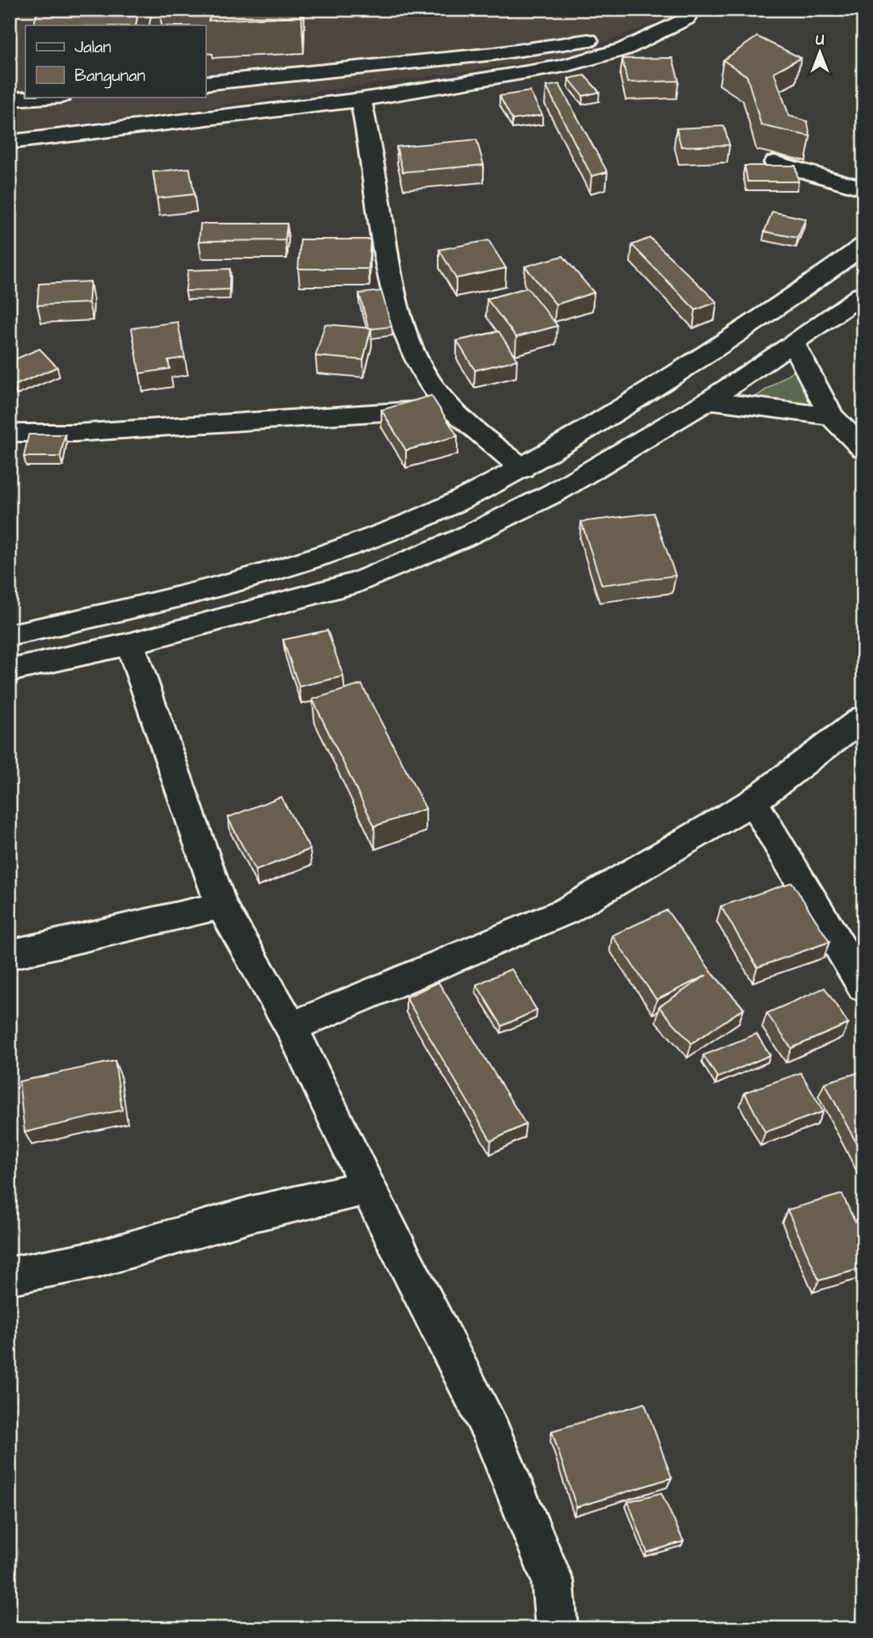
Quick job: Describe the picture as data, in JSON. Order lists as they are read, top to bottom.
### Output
{
  "legend": ["Jalan", "Bangunan"],
  "north": "top"
}
